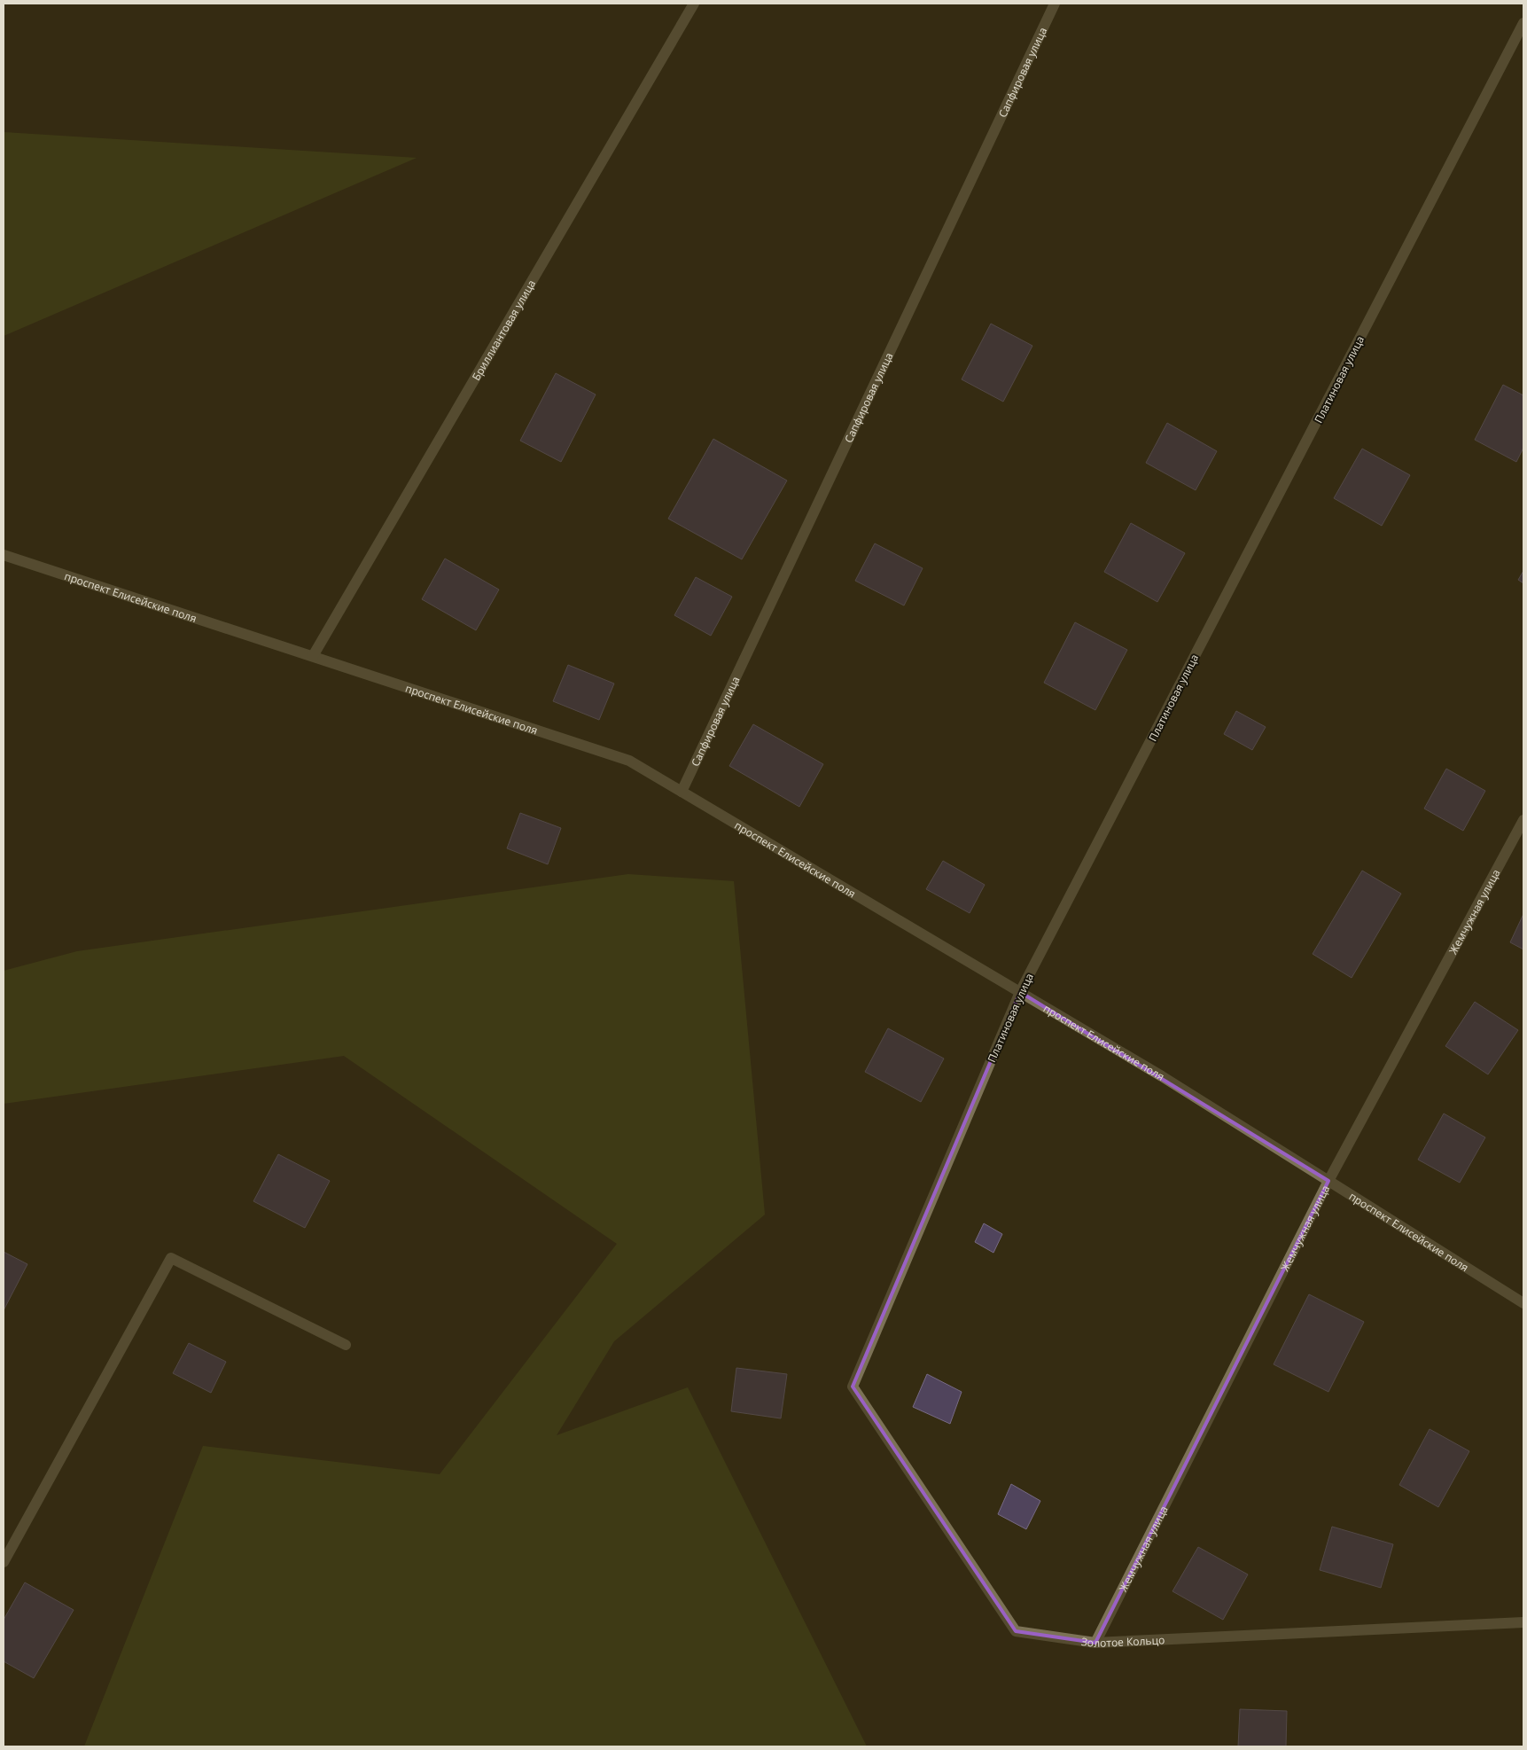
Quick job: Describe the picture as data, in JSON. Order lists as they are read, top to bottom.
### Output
{
  "streets": {
    "street": [
      "Сапфировая улица",
      "Бриллиантовая улица",
      "Платиновая улица",
      "проспект Елисейские поля",
      "Жемчужная улица",
      "Золотое Кольцо"
    ]
  },
  "crossings": [
    ["Сапфировая улица", "проспект Елисейские поля"],
    ["Бриллиантовая улица", "проспект Елисейские поля"],
    ["Платиновая улица", "проспект Елисейские поля"],
    ["Платиновая улица", "Золотое Кольцо"],
    ["проспект Елисейские поля", "Жемчужная улица"],
    ["Жемчужная улица", "Золотое Кольцо"]
  ]
}
